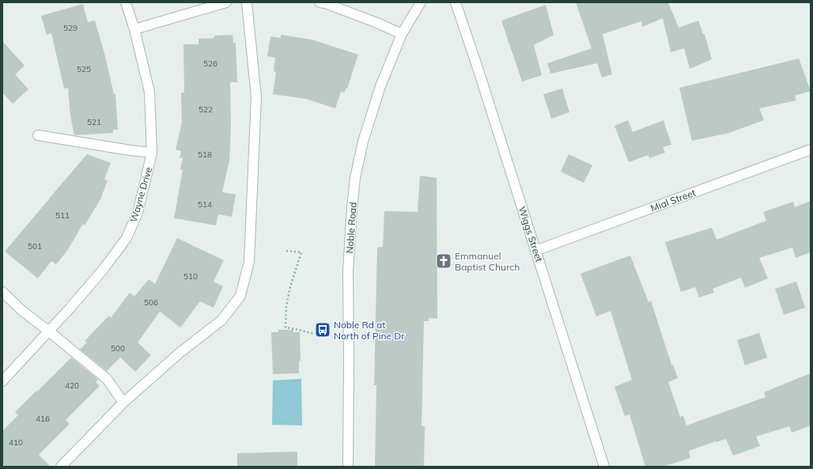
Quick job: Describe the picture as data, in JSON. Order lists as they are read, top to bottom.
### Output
{
  "streets": {
    "street": [
      "Wayne Drive",
      "Mial Street",
      "Noble Road",
      "Wiggs Street"
    ]
  },
  "crossings": [
    ["Mial Street", "Wiggs Street"]
  ],
  "places": {
    "church": ["Emmanuel Baptist Church"],
    "bus stop": ["Noble Rd at North of Pine Dr"]
  },
  "house_numbers": [
    "529",
    "526",
    "525",
    "522",
    "521",
    "518",
    "514",
    "511",
    "501",
    "510",
    "506",
    "500",
    "420",
    "416",
    "410"
  ]
}
